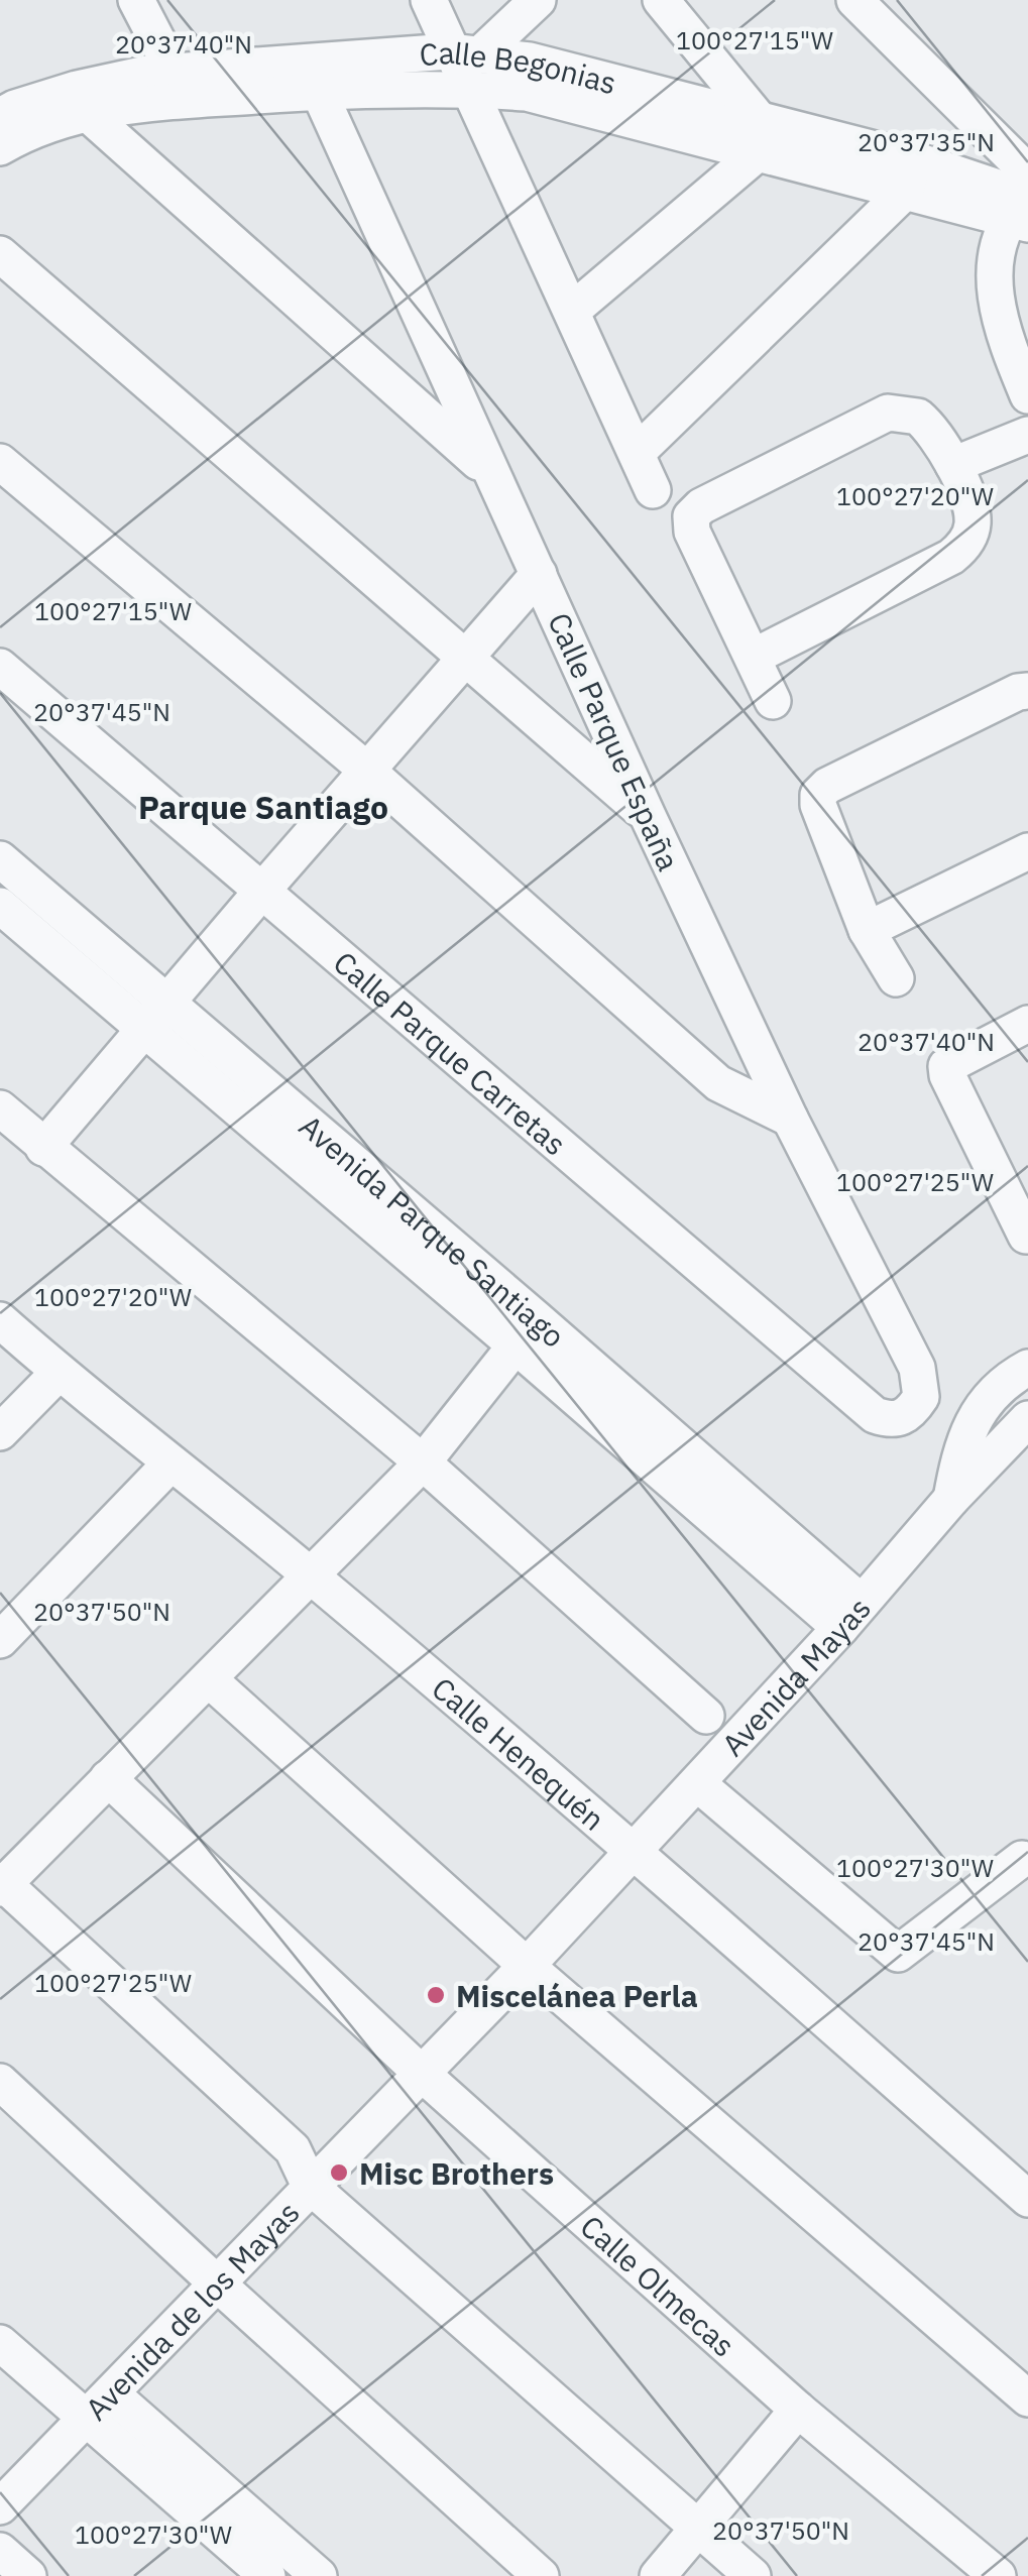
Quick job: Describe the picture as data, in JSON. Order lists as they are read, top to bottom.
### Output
{
  "streets": {
    "street": [
      "Calle Begonias",
      "Calle Parque España",
      "Calle Parque Carretas",
      "Avenida Parque Santiago",
      "Avenida Mayas",
      "Calle Henequén",
      "Calle Olmecas",
      "Avenida de los Mayas"
    ]
  },
  "crossings": [
    ["Calle Begonias", "Calle Parque España"],
    ["Calle Parque España", "Calle Parque Carretas"],
    ["Avenida Parque Santiago", "Avenida Mayas"],
    ["Avenida Mayas", "Calle Henequén"],
    ["Avenida Mayas", "Avenida de los Mayas"],
    ["Calle Henequén", "Avenida de los Mayas"],
    ["Calle Olmecas", "Avenida de los Mayas"]
  ],
  "districts": ["Parque Santiago"],
  "places": ["Miscelánea Perla", "Misc Brothers"],
  "coordinates": [
    "100°27'15\"W",
    "20°37'40\"N",
    "20°37'35\"N",
    "100°27'20\"W",
    "20°37'45\"N",
    "100°27'25\"W",
    "20°37'50\"N",
    "100°27'30\"W"
  ]
}
